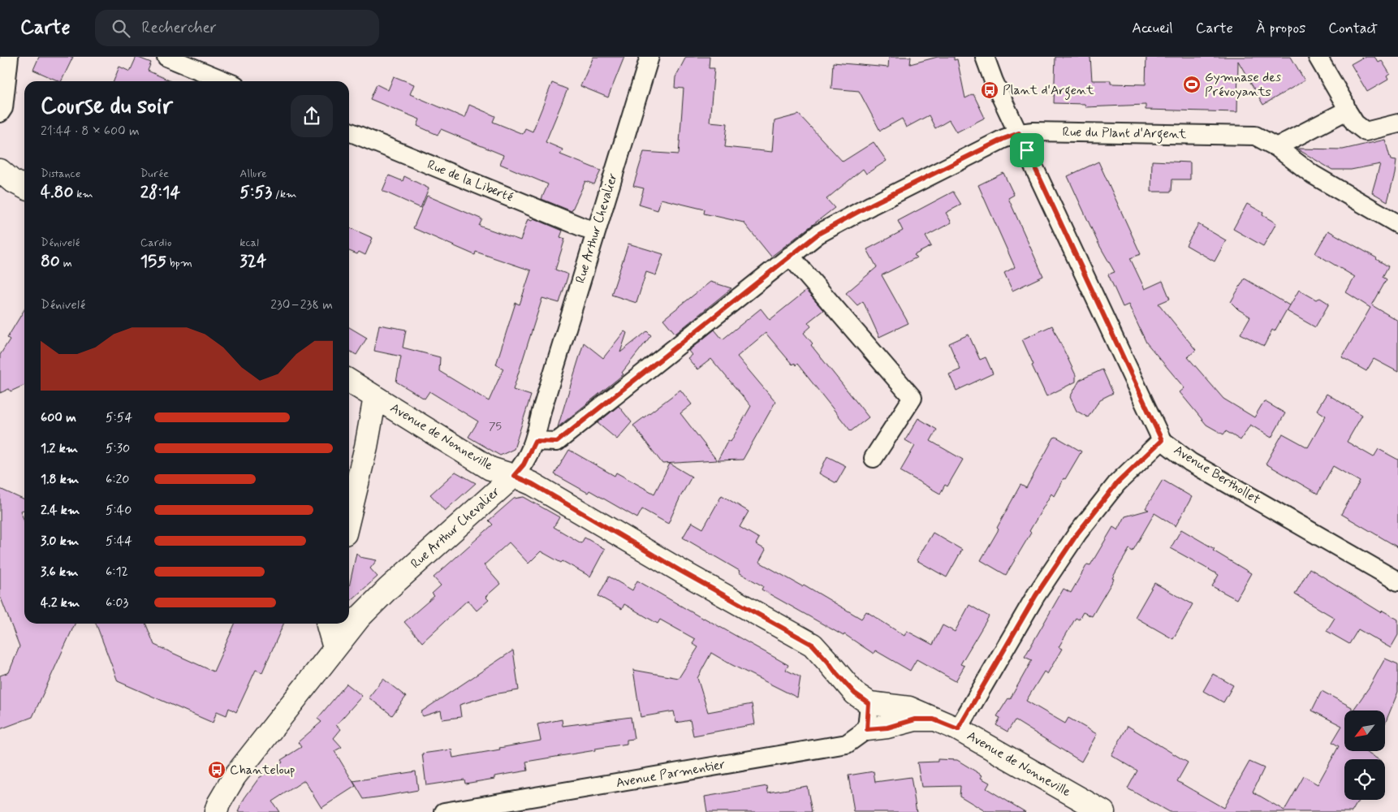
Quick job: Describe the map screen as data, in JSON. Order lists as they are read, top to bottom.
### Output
{
  "streets": {
    "street": [
      "Rue du Plant d'Argent",
      "Rue de la Liberté",
      "Rue Arthur Chevalier",
      "Avenue de Nonneville",
      "Avenue Berthollet",
      "Avenue Parmentier"
    ]
  },
  "crossings": [
    ["Rue du Plant d'Argent", "Rue Arthur Chevalier"],
    ["Rue du Plant d'Argent", "Avenue Berthollet"],
    ["Rue de la Liberté", "Rue Arthur Chevalier"],
    ["Rue Arthur Chevalier", "Avenue de Nonneville"],
    ["Avenue de Nonneville", "Avenue Parmentier"]
  ],
  "places": {
    "sports": ["Gymnase des Prévoyants"],
    "bus stop": ["Plant d'Argent", "Chanteloup"]
  },
  "house_numbers": ["75"],
  "north": "bottom left",
  "page": {
    "header": "Carte",
    "search": "Rechercher",
    "nav": [
      "Accueil",
      "Carte",
      "À propos",
      "Contact"
    ],
    "heading": ["Course du soir", "21:44 · 8 × 600 m"],
    "stats": [
      ["Distance", "4.80 km"],
      ["Durée", "28:14"],
      ["Allure", "5:53 /km"],
      ["Dénivelé", "80 m"],
      ["Cardio", "155 bpm"],
      ["kcal", "324"]
    ],
    "chart": ["Dénivelé", "230–238 m"],
    "list": [
      {
        "name": "600 m",
        "note": "5:54"
      },
      {
        "name": "1.2 km",
        "note": "5:30"
      },
      {
        "name": "1.8 km",
        "note": "6:20"
      },
      {
        "name": "2.4 km",
        "note": "5:40"
      },
      {
        "name": "3.0 km",
        "note": "5:44"
      },
      {
        "name": "3.6 km",
        "note": "6:12"
      },
      {
        "name": "4.2 km",
        "note": "6:03"
      }
    ]
  }
}
